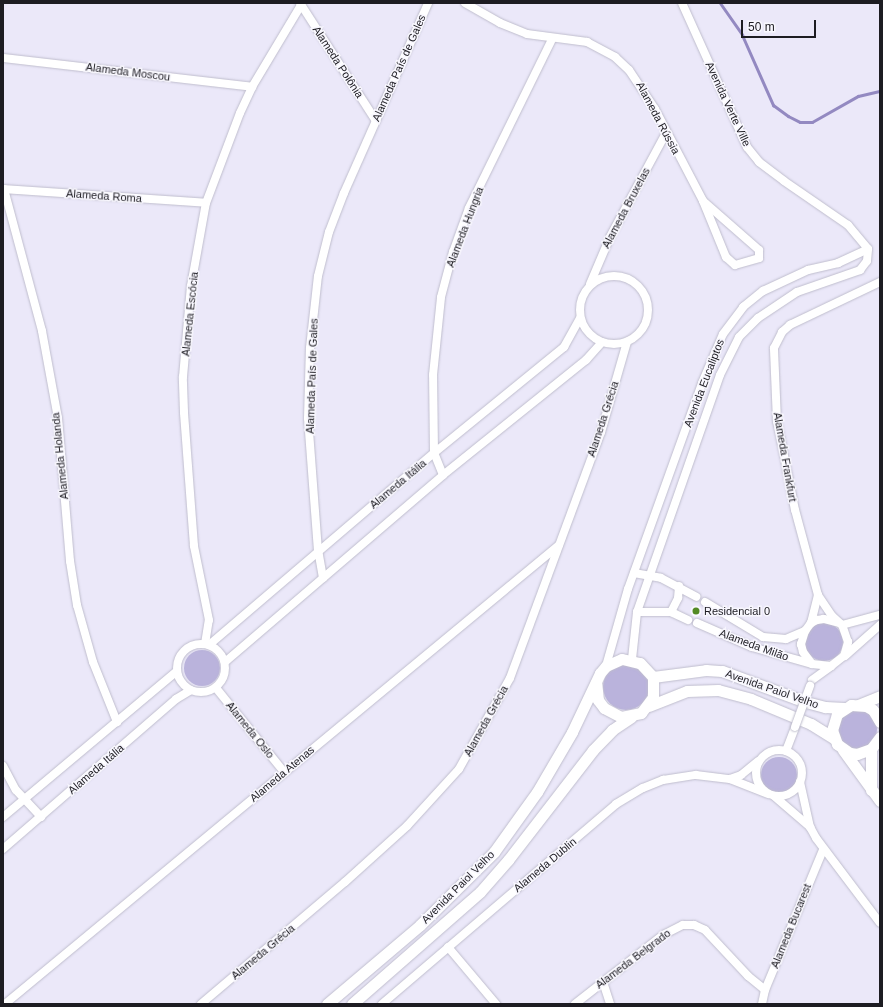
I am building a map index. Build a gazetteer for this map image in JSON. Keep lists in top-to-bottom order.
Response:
{
  "streets": {
    "main road": ["Avenida Paiol Velho"],
    "street": [
      "Alameda Polônia",
      "Alameda País de Gales",
      "Alameda Moscou",
      "Avenida Verte Ville",
      "Alameda Rússia",
      "Alameda Roma",
      "Alameda Bruxelas",
      "Alameda Hungria",
      "Alameda Escócia",
      "Avenida Eucaliptos",
      "Alameda Grécia",
      "Alameda Holanda",
      "Alameda Frankfurt",
      "Alameda Itália",
      "Alameda Milão",
      "Alameda Oslo",
      "Alameda Atenas",
      "Alameda Dublin",
      "Alameda Bucarest",
      "Alameda Belgrado"
    ]
  },
  "crossings": [
    ["Alameda Polônia", "Alameda País de Gales"],
    ["Alameda Polônia", "Alameda Escócia"],
    ["Alameda País de Gales", "Alameda Itália"],
    ["Alameda Moscou", "Alameda Escócia"],
    ["Avenida Verte Ville", "Avenida Eucaliptos"],
    ["Alameda Rússia", "Alameda Bruxelas"],
    ["Alameda Rússia", "Alameda Hungria"],
    ["Alameda Roma", "Alameda Escócia"],
    ["Alameda Roma", "Alameda Holanda"],
    ["Alameda Bruxelas", "Alameda Grécia"],
    ["Alameda Bruxelas", "Alameda Itália"],
    ["Alameda Hungria", "Alameda Itália"],
    ["Alameda Escócia", "Alameda Itália"],
    ["Alameda Escócia", "Alameda Oslo"],
    ["Avenida Eucaliptos", "Avenida Paiol Velho"],
    ["Alameda Grécia", "Alameda Itália"],
    ["Alameda Grécia", "Alameda Atenas"],
    ["Alameda Holanda", "Alameda Itália"],
    ["Alameda Frankfurt", "Alameda Milão"],
    ["Alameda Itália", "Alameda Oslo"],
    ["Alameda Oslo", "Alameda Atenas"],
    ["Alameda Bucarest", "Alameda Belgrado"]
  ],
  "places": ["Residencial 0"],
  "scale_bar": "50 m"
}
